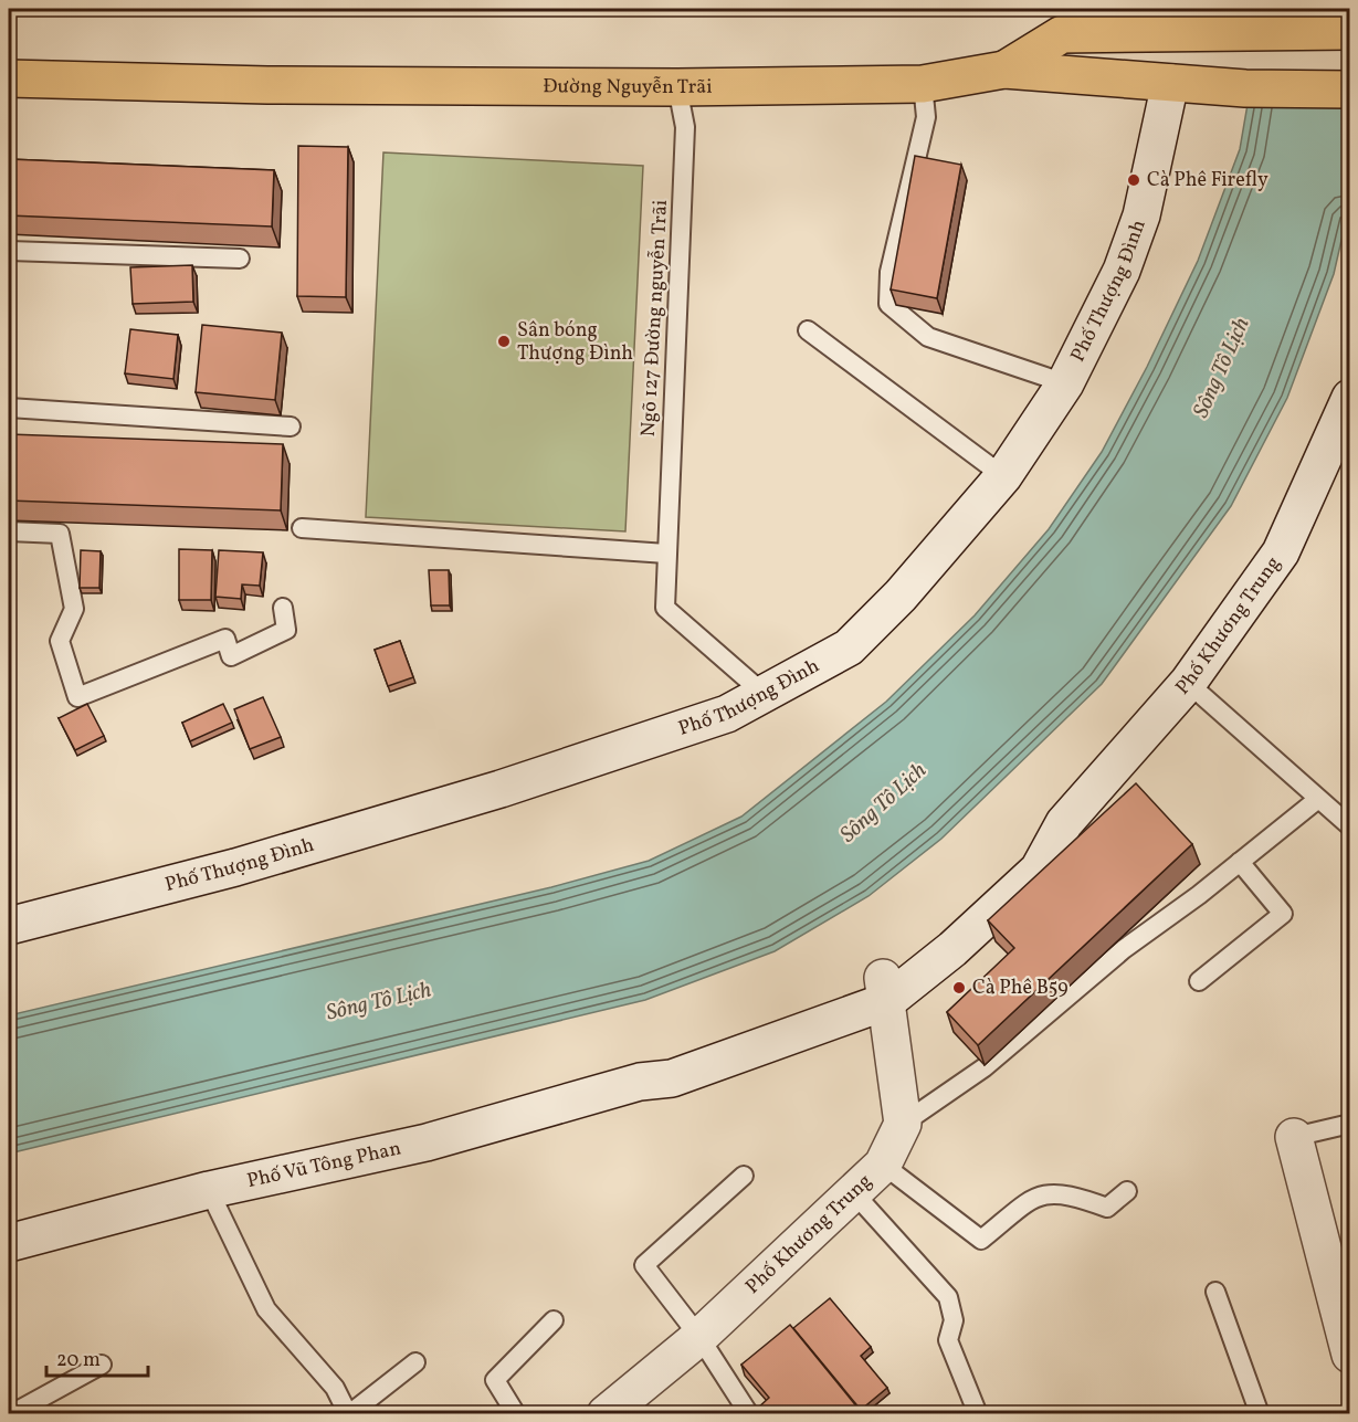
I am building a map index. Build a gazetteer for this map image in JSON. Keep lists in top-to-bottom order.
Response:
{
  "streets": {
    "main road": [
      "Đường Nguyễn Trãi",
      "Phố Thượng Đình",
      "Phố Khương Trung",
      "Phố Vũ Tông Phan"
    ],
    "lane": ["Ngõ 127 Đường nguyễn Trãi"]
  },
  "crossings": [
    ["Đường Nguyễn Trãi", "Phố Thượng Đình"],
    ["Đường Nguyễn Trãi", "Ngõ 127 Đường nguyễn Trãi"],
    ["Phố Thượng Đình", "Ngõ 127 Đường nguyễn Trãi"],
    ["Phố Khương Trung", "Phố Vũ Tông Phan"]
  ],
  "water": ["Sông Tô Lịch"],
  "places": ["Cà Phê Firefly", "Sân bóng Thượng Đình", "Cà Phê B59"],
  "scale_bar": "20 m"
}
